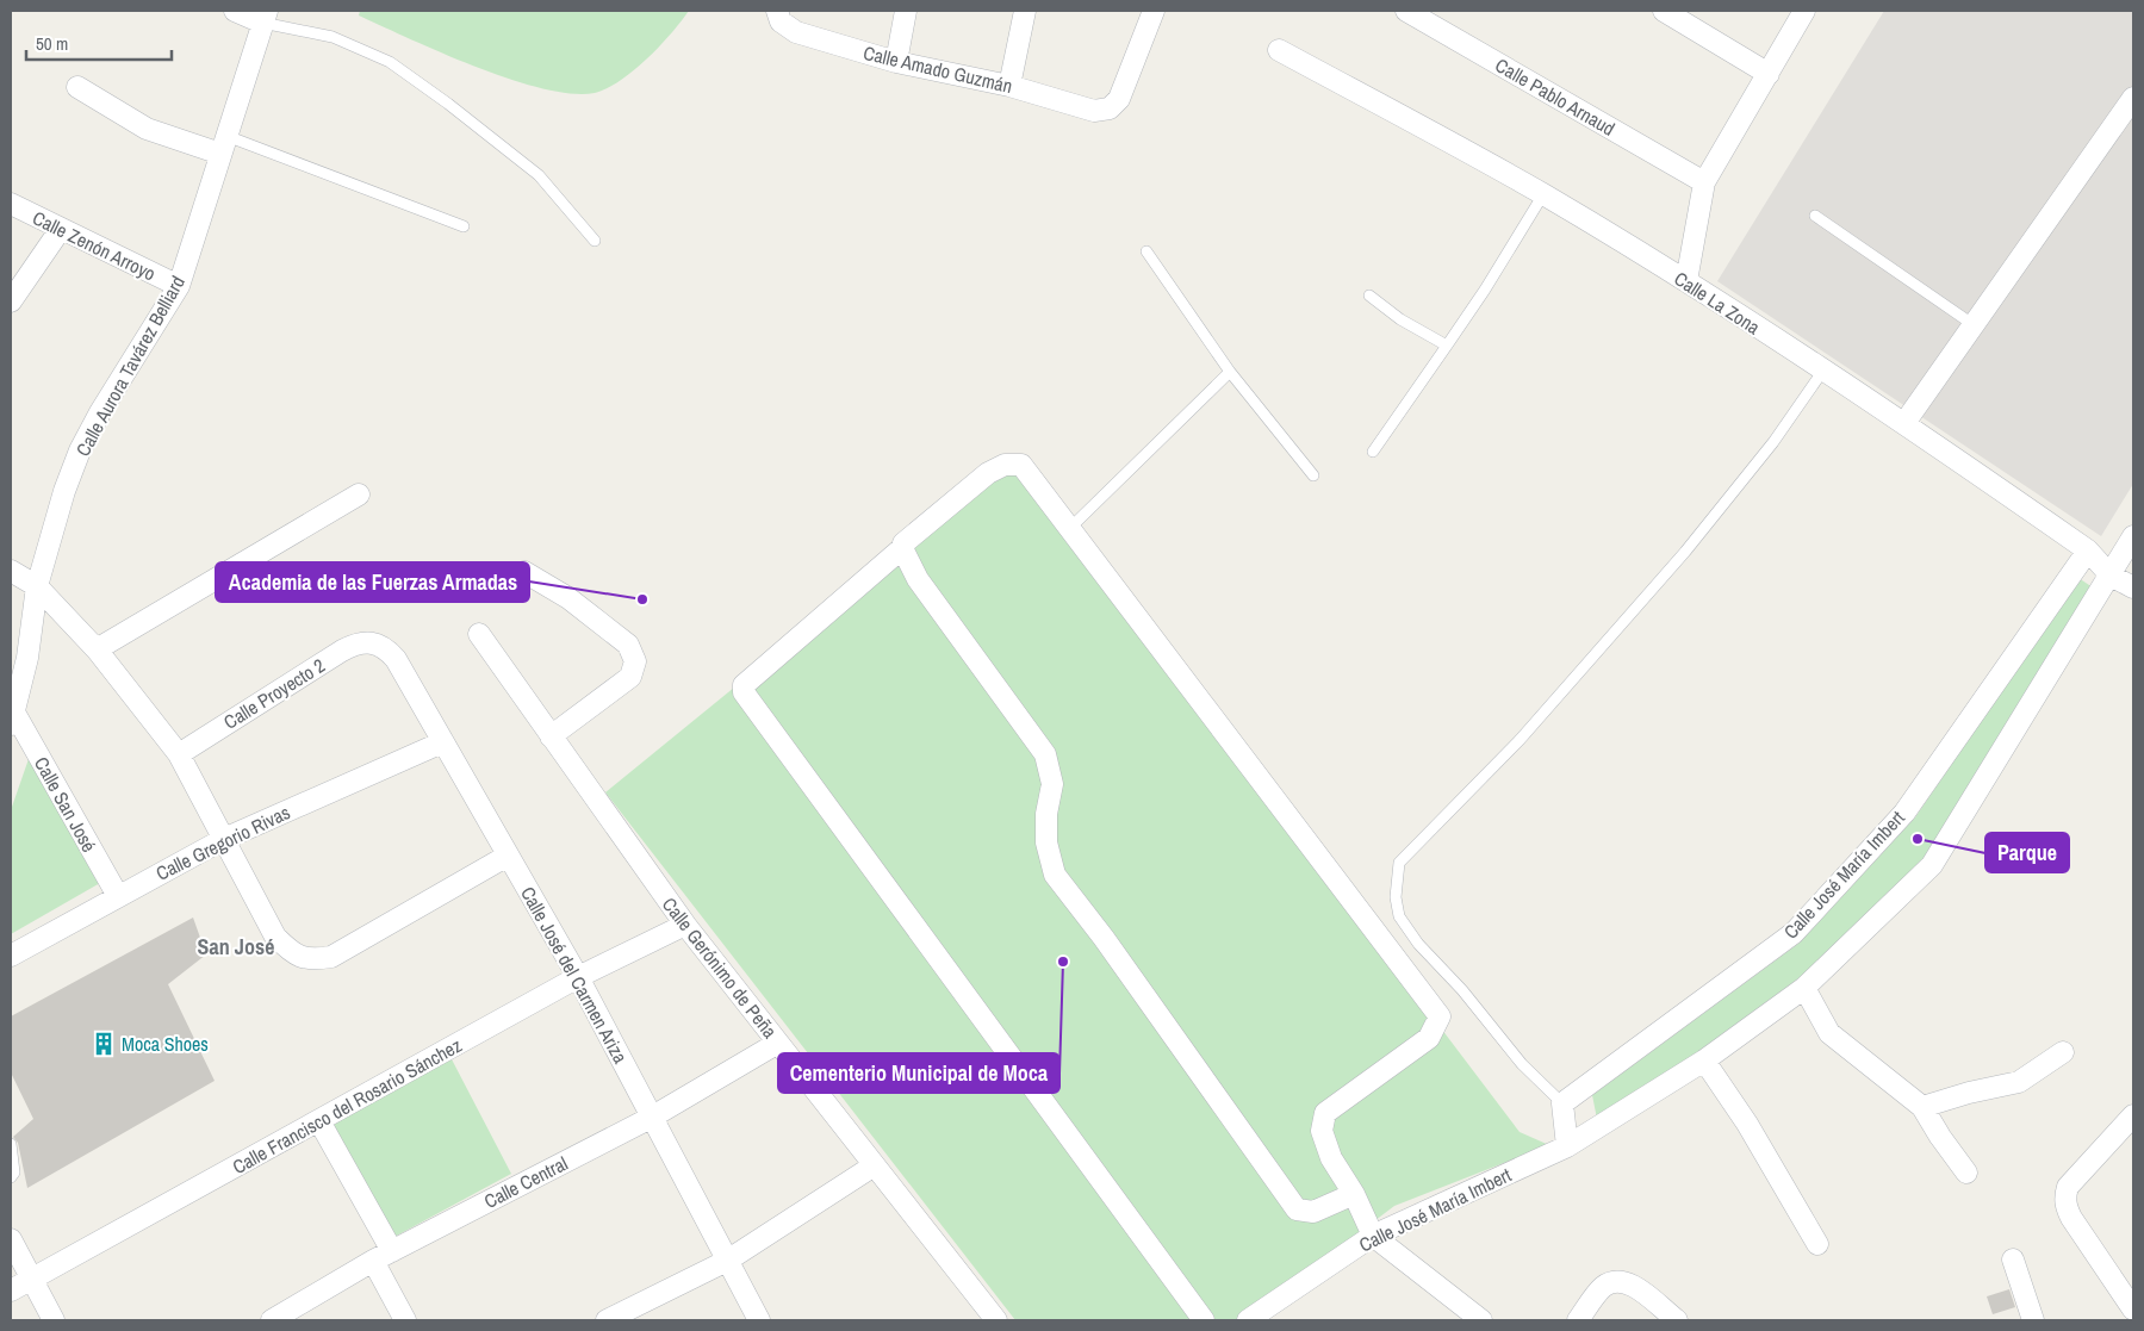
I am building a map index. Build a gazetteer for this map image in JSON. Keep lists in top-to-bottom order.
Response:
{
  "streets": {
    "street": [
      "Calle Amado Guzmán",
      "Calle Pablo Arnaud",
      "Calle Zenón Arroyo",
      "Calle La Zona",
      "Calle Aurora Tavárez Belliard",
      "Calle Proyecto 2",
      "Calle San José",
      "Calle Gregorio Rivas",
      "Calle José María Imbert",
      "Calle Gerónimo de Peña",
      "Calle José del Carmen Ariza",
      "Calle Francisco del Rosario Sánchez",
      "Calle Central"
    ]
  },
  "crossings": [
    ["Calle Zenón Arroyo", "Calle Aurora Tavárez Belliard"],
    ["Calle La Zona", "Calle José María Imbert"],
    ["Calle Aurora Tavárez Belliard", "Calle San José"],
    ["Calle Proyecto 2", "Calle José del Carmen Ariza"],
    ["Calle San José", "Calle Gregorio Rivas"],
    ["Calle Gregorio Rivas", "Calle José del Carmen Ariza"],
    ["Calle Gerónimo de Peña", "Calle Francisco del Rosario Sánchez"],
    ["Calle Gerónimo de Peña", "Calle Central"],
    ["Calle José del Carmen Ariza", "Calle Francisco del Rosario Sánchez"],
    ["Calle José del Carmen Ariza", "Calle Central"]
  ],
  "districts": ["San José"],
  "places": {
    "other": ["Academia de las Fuerzas Armadas", "Parque", "Cementerio Municipal de Moca"],
    "building": ["Moca Shoes"]
  },
  "scale_bar": "50 m"
}
